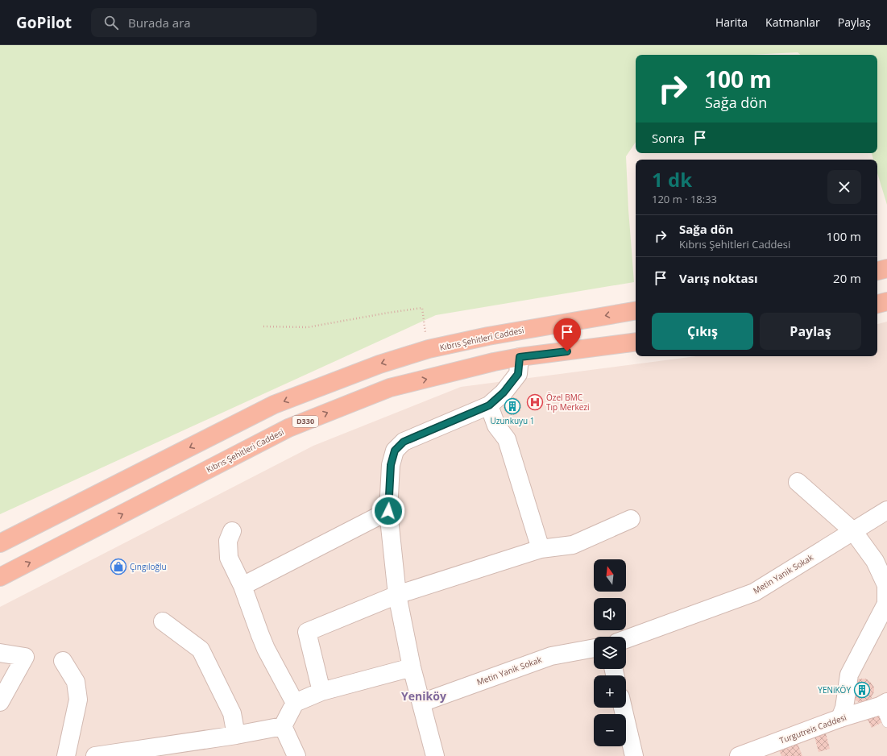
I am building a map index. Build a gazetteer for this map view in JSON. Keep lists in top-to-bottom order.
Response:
{
  "streets": {
    "highway": ["Kıbrıs Şehitleri Caddesi", "D330"],
    "street": ["Metin Yanik Sokak", "Turgutreis Caddesi"]
  },
  "districts": ["Yeniköy"],
  "places": {
    "hospital": ["Özel BMC Tıp Merkezi"],
    "building": ["Uzunkuyu 1", "YENiKÖY"],
    "shop": ["Çıngıloğlu"]
  },
  "north": "top",
  "page": {
    "header": "GoPilot",
    "search": "Burada ara",
    "nav": ["Harita", "Katmanlar", "Paylaş"],
    "turn": ["100 m", "Sağa dön"],
    "then": "Sonra",
    "heading": ["1 dk", "120 m · 18:33"],
    "list": [
      {
        "name": "Sağa dön",
        "note": "Kıbrıs Şehitleri Caddesi",
        "value": "100 m"
      },
      {
        "name": "Varış noktası",
        "value": "20 m"
      }
    ],
    "buttons": ["Çıkış", "Paylaş"],
    "map_buttons": ["+", "−"]
  }
}
